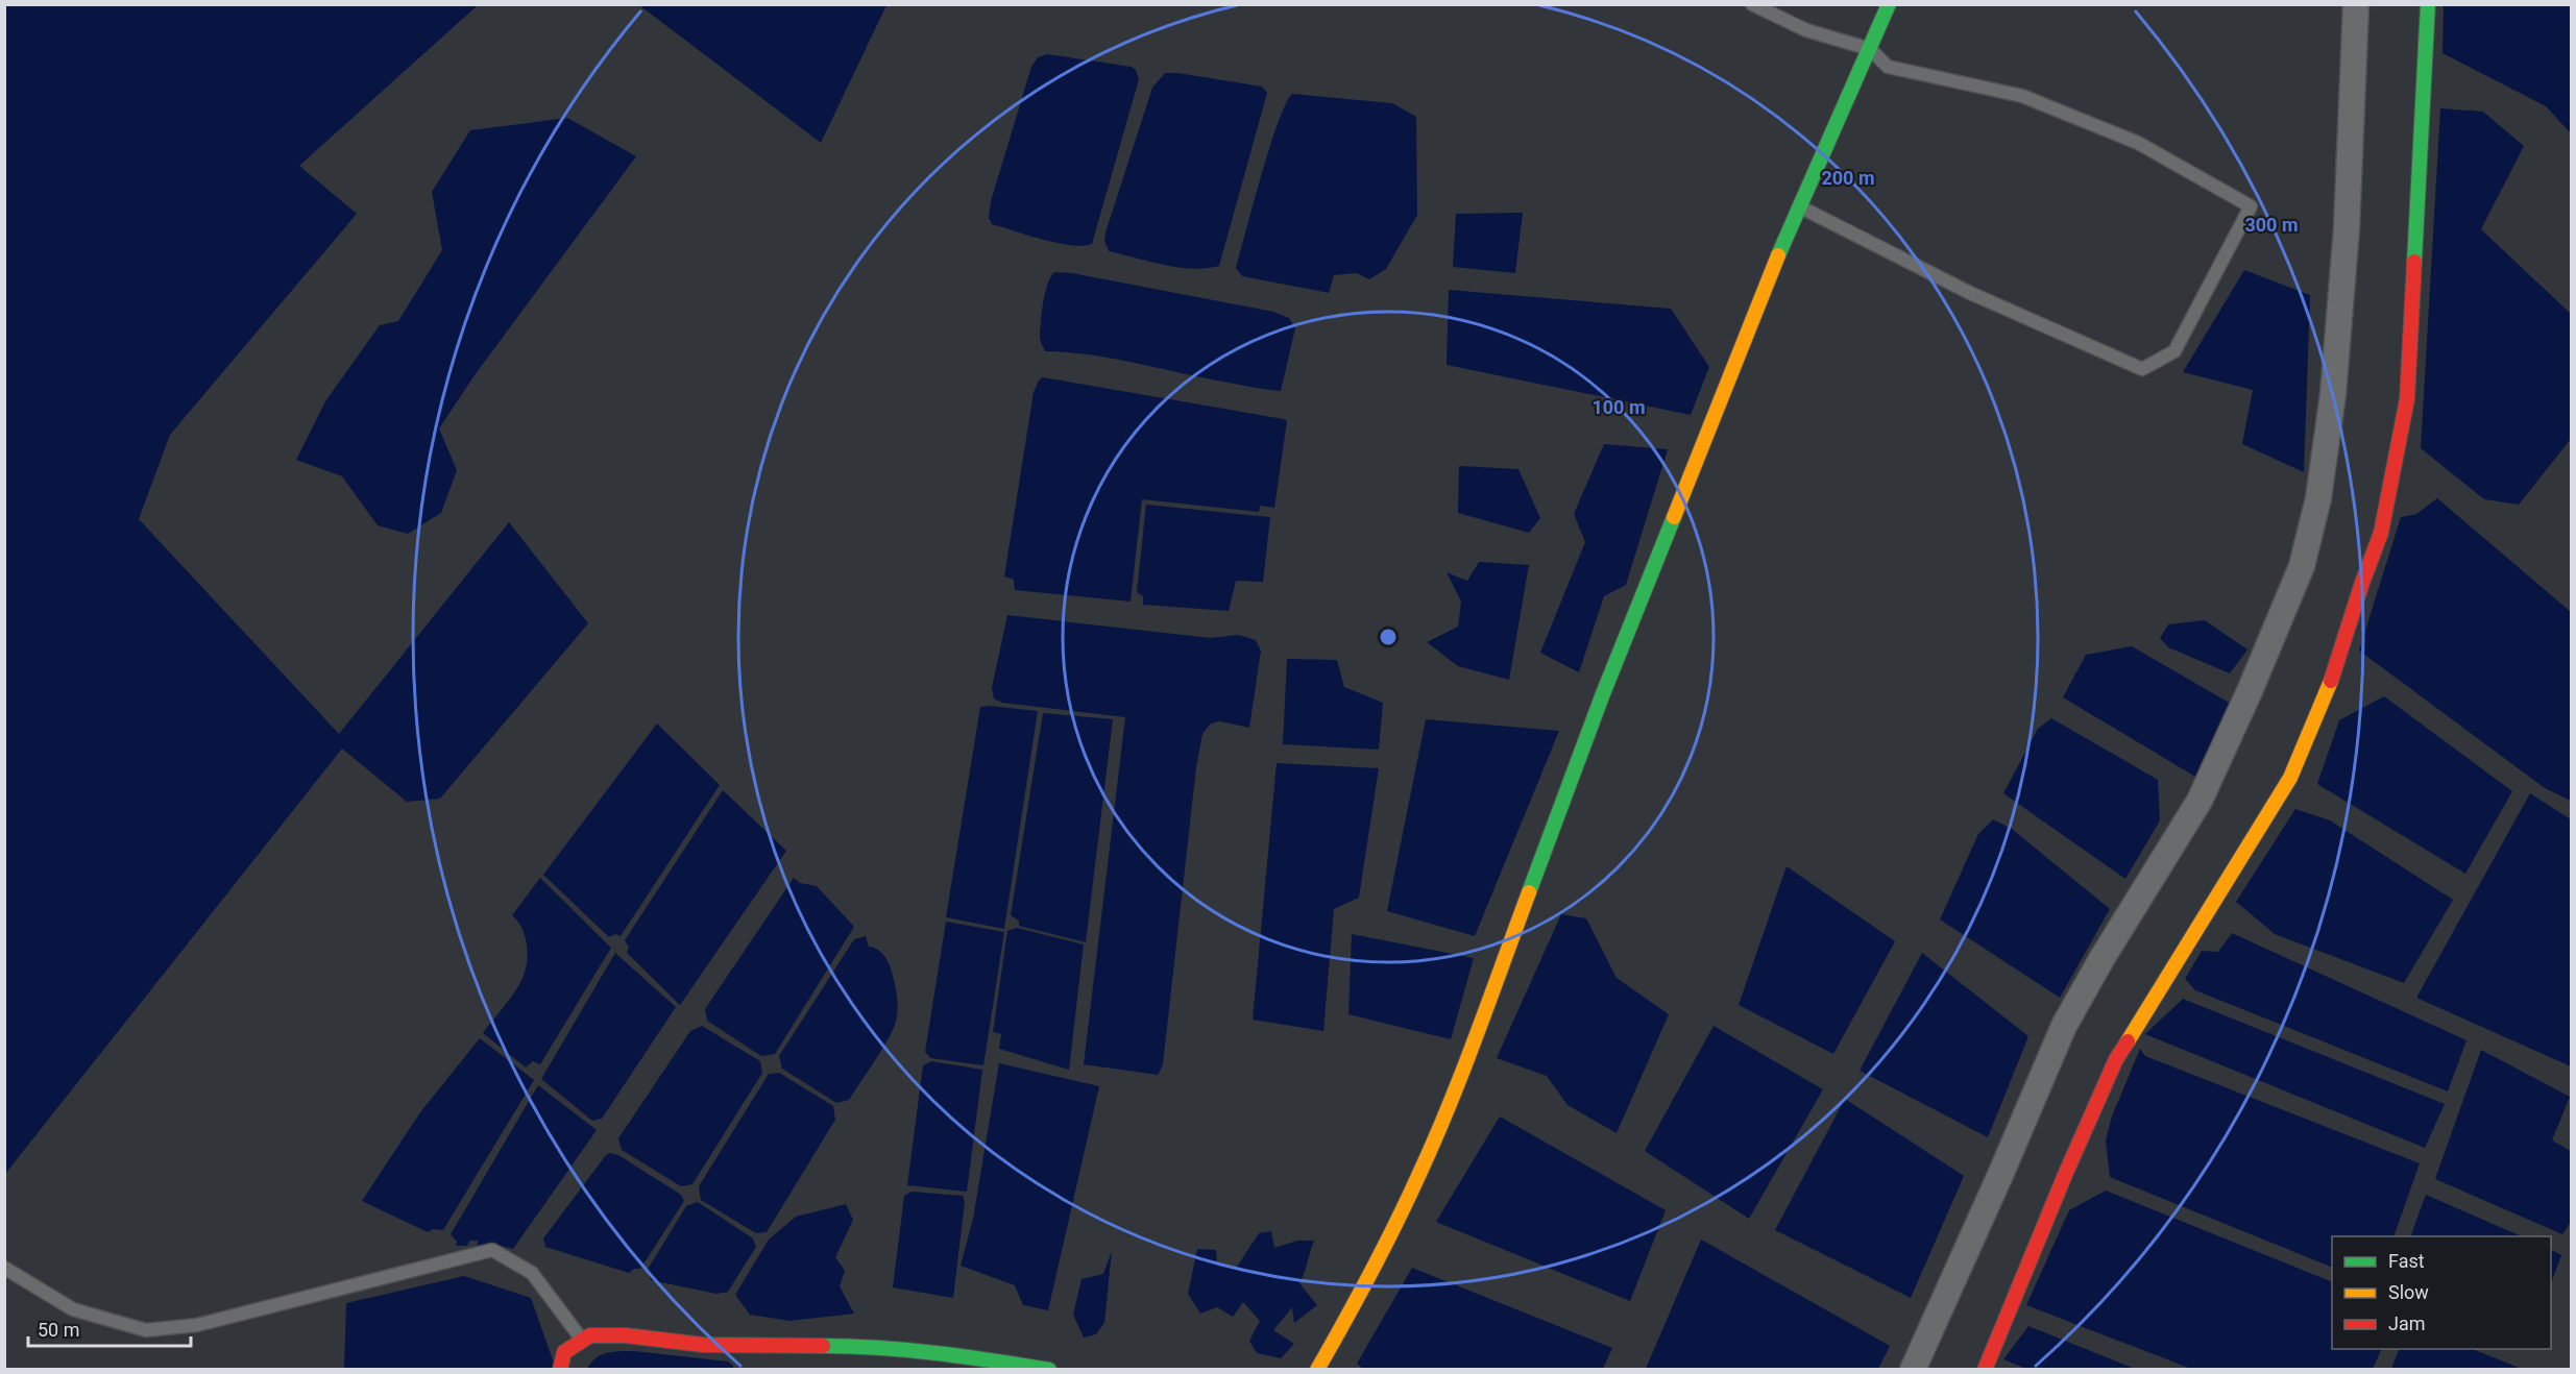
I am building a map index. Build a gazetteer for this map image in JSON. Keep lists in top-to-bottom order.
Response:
{
  "legend": ["Fast", "Slow", "Jam"],
  "scale_bar": "50 m",
  "rings": ["200 m", "300 m", "100 m"]
}
